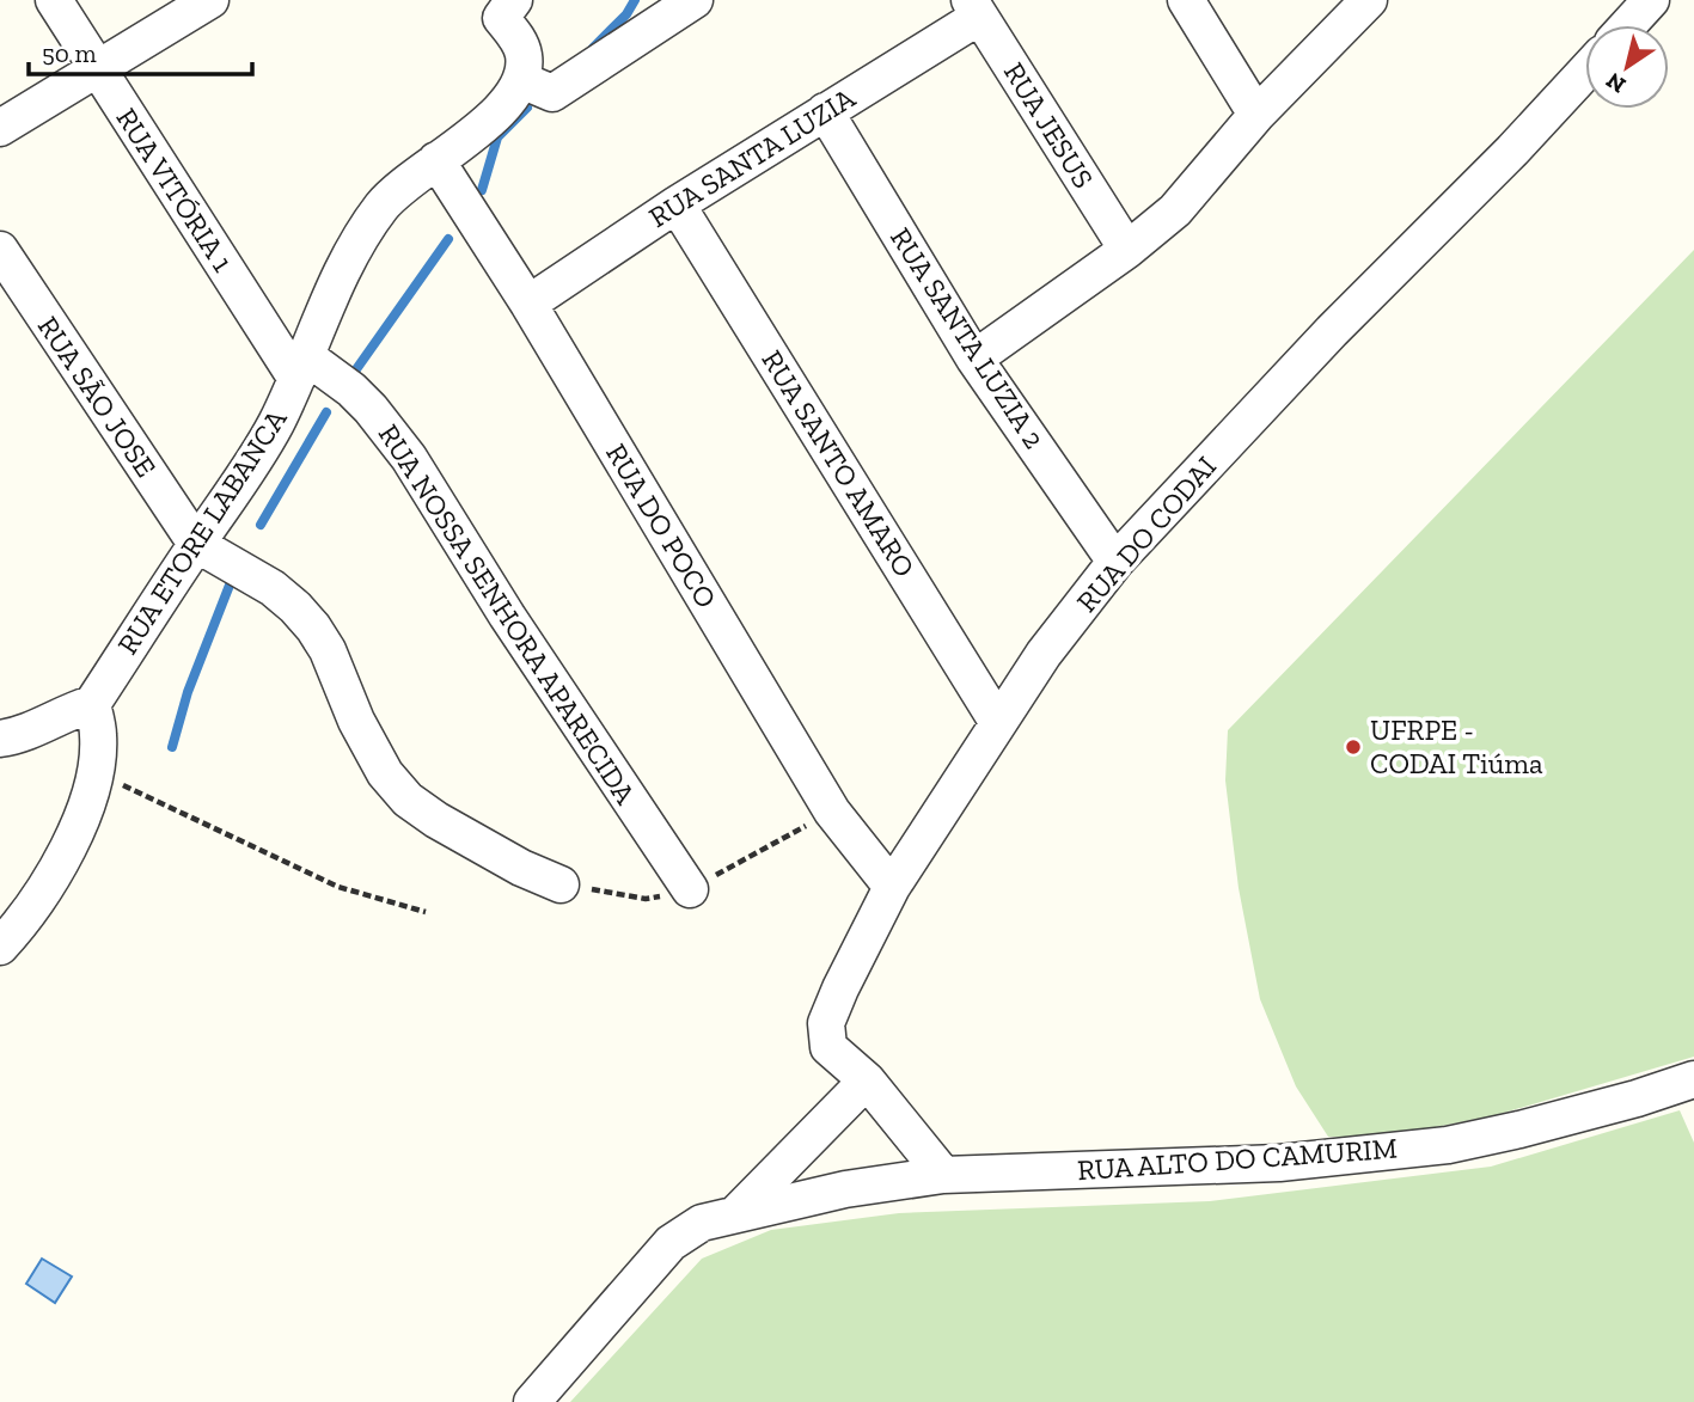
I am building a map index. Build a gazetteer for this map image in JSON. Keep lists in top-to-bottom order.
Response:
{
  "streets": {
    "street": [
      "RUA JESUS",
      "RUA SANTA LUZIA",
      "RUA VITÓRIA 1",
      "RUA SANTA LUZIA 2",
      "RUA SÃO JOSE",
      "RUA SANTO AMARO",
      "RUA DO POCO",
      "RUA ETORE LABANCA",
      "RUA DO CODAI",
      "RUA NOSSA SENHORA APARECIDA",
      "RUA ALTO DO CAMURIM"
    ]
  },
  "crossings": [
    ["RUA JESUS", "RUA SANTA LUZIA"],
    ["RUA SANTA LUZIA", "RUA SANTA LUZIA 2"],
    ["RUA SANTA LUZIA", "RUA SANTO AMARO"],
    ["RUA SANTA LUZIA", "RUA DO POCO"],
    ["RUA VITÓRIA 1", "RUA ETORE LABANCA"],
    ["RUA VITÓRIA 1", "RUA NOSSA SENHORA APARECIDA"],
    ["RUA SANTA LUZIA 2", "RUA DO CODAI"],
    ["RUA SÃO JOSE", "RUA ETORE LABANCA"],
    ["RUA SANTO AMARO", "RUA DO CODAI"],
    ["RUA DO POCO", "RUA ETORE LABANCA"],
    ["RUA DO POCO", "RUA DO CODAI"],
    ["RUA ETORE LABANCA", "RUA NOSSA SENHORA APARECIDA"]
  ],
  "places": ["UFRPE - CODAI Tiúma"],
  "scale_bar": "50 m",
  "north": "bottom left"
}
